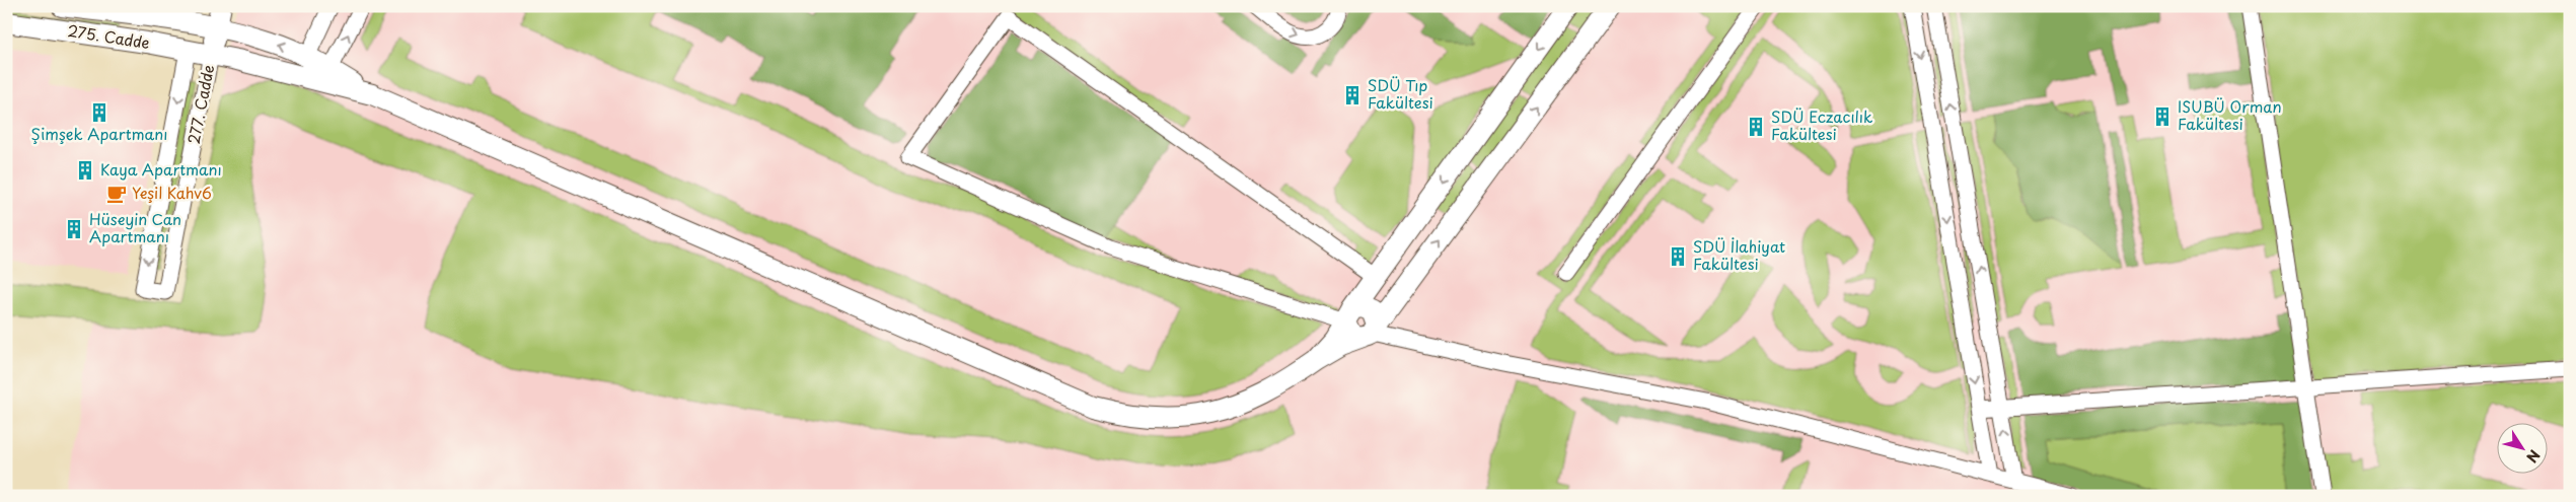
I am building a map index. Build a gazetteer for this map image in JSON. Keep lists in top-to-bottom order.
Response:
{
  "streets": {
    "street": ["275. Cadde", "277. Cadde"]
  },
  "crossings": [
    ["275. Cadde", "277. Cadde"]
  ],
  "places": {
    "building": [
      "SDÜ Tıp Fakültesi",
      "Şimşek Apartmanı",
      "ISUBÜ Orman Fakültesi",
      "SDÜ Eczacılık Fakültesi",
      "Kaya Apartmanı",
      "Hüseyin Can Apartmanı",
      "SDÜ İlahiyat Fakültesi"
    ],
    "cafe": ["Yeşil Kahv6"]
  },
  "north": "bottom right"
}
